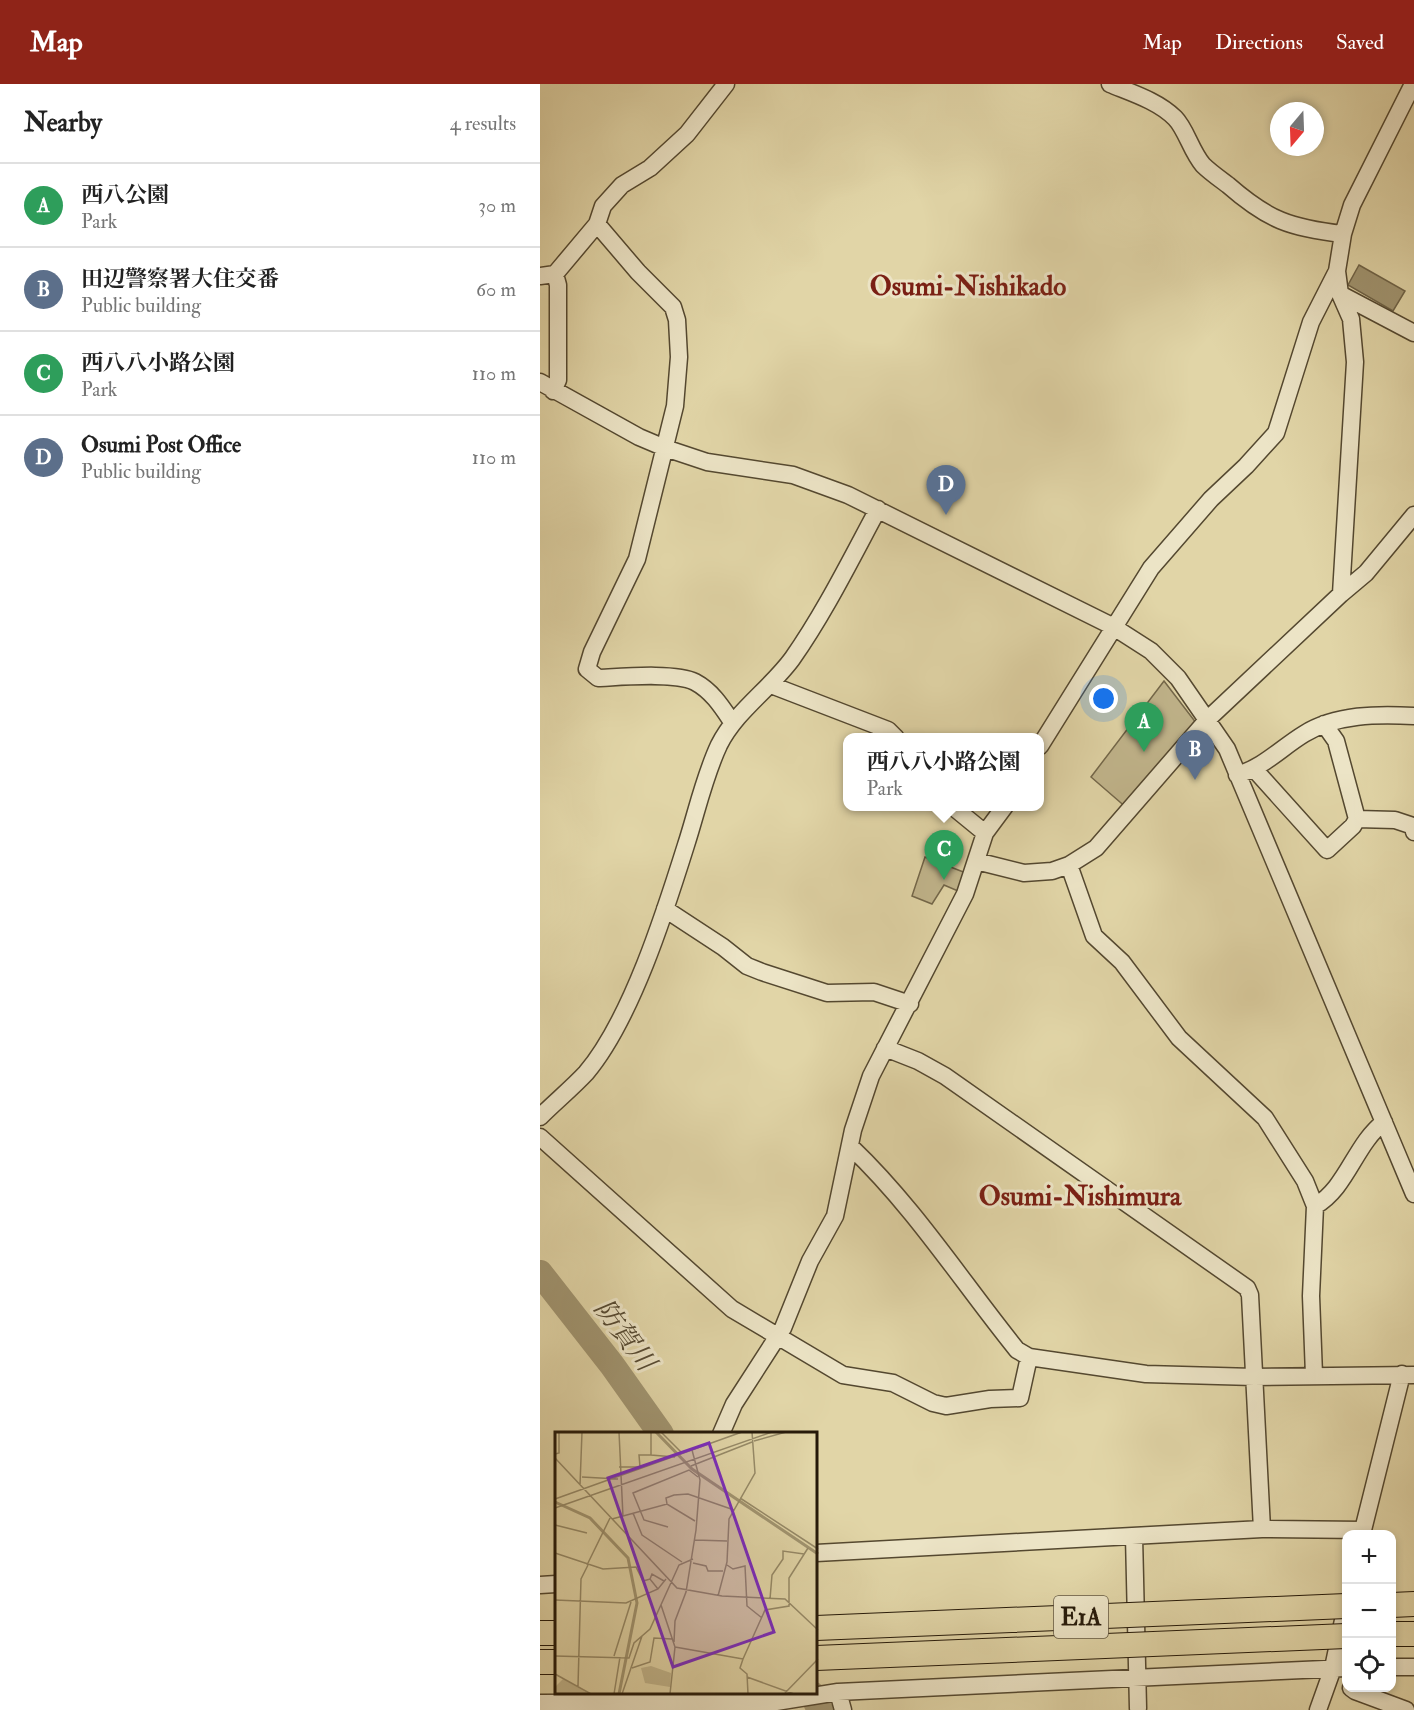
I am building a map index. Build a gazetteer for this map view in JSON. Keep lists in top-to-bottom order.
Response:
{
  "streets": {
    "highway": ["E1A"]
  },
  "districts": ["Osumi-Nishikado", "Osumi-Nishimura"],
  "water": ["防賀川"],
  "north": "bottom",
  "page": {
    "header": "Map",
    "nav": ["Map", "Directions", "Saved"],
    "heading": ["Nearby", "4 results"],
    "list": [
      {
        "mark": "A",
        "name": "西八公園",
        "note": "Park",
        "value": "30 m"
      },
      {
        "mark": "B",
        "name": "田辺警察署大住交番",
        "note": "Public building",
        "value": "60 m"
      },
      {
        "mark": "C",
        "name": "西八八小路公園",
        "note": "Park",
        "value": "110 m"
      },
      {
        "mark": "D",
        "name": "Osumi Post Office",
        "note": "Public building",
        "value": "110 m"
      }
    ],
    "pins": [
      "D",
      "A",
      "B",
      "C"
    ],
    "popup": ["西八八小路公園", "Park"],
    "map_buttons": ["+", "−"]
  }
}
